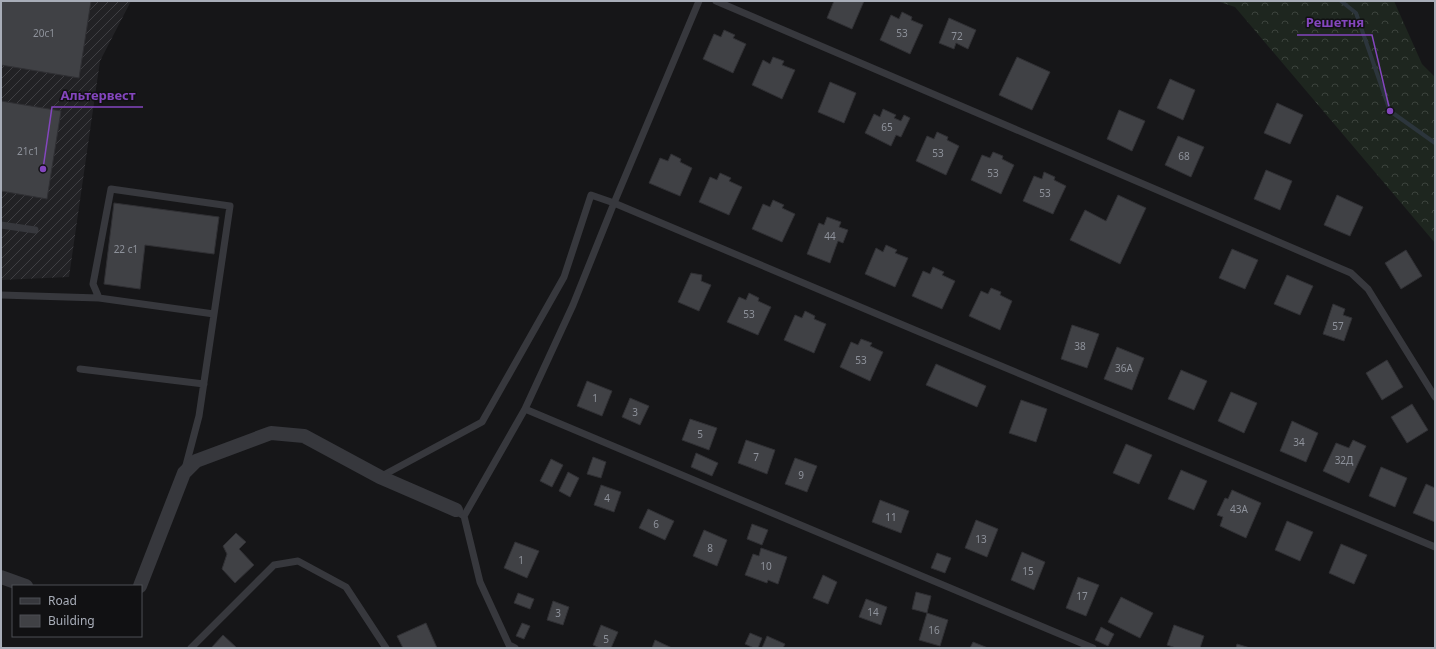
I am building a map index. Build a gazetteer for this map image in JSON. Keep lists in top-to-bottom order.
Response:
{
  "places": ["Решетня", "Альтервест"],
  "house_numbers": [
    "20с1",
    "53",
    "72",
    "65",
    "21с1",
    "53",
    "68",
    "53",
    "53",
    "44",
    "22 с1",
    "53",
    "57",
    "38",
    "53",
    "36А",
    "1",
    "3",
    "5",
    "34",
    "7",
    "32Д",
    "9",
    "4",
    "43А",
    "11",
    "6",
    "13",
    "8",
    "1",
    "10",
    "15",
    "17",
    "14",
    "3",
    "16",
    "5"
  ],
  "legend": ["Road", "Building"]
}
